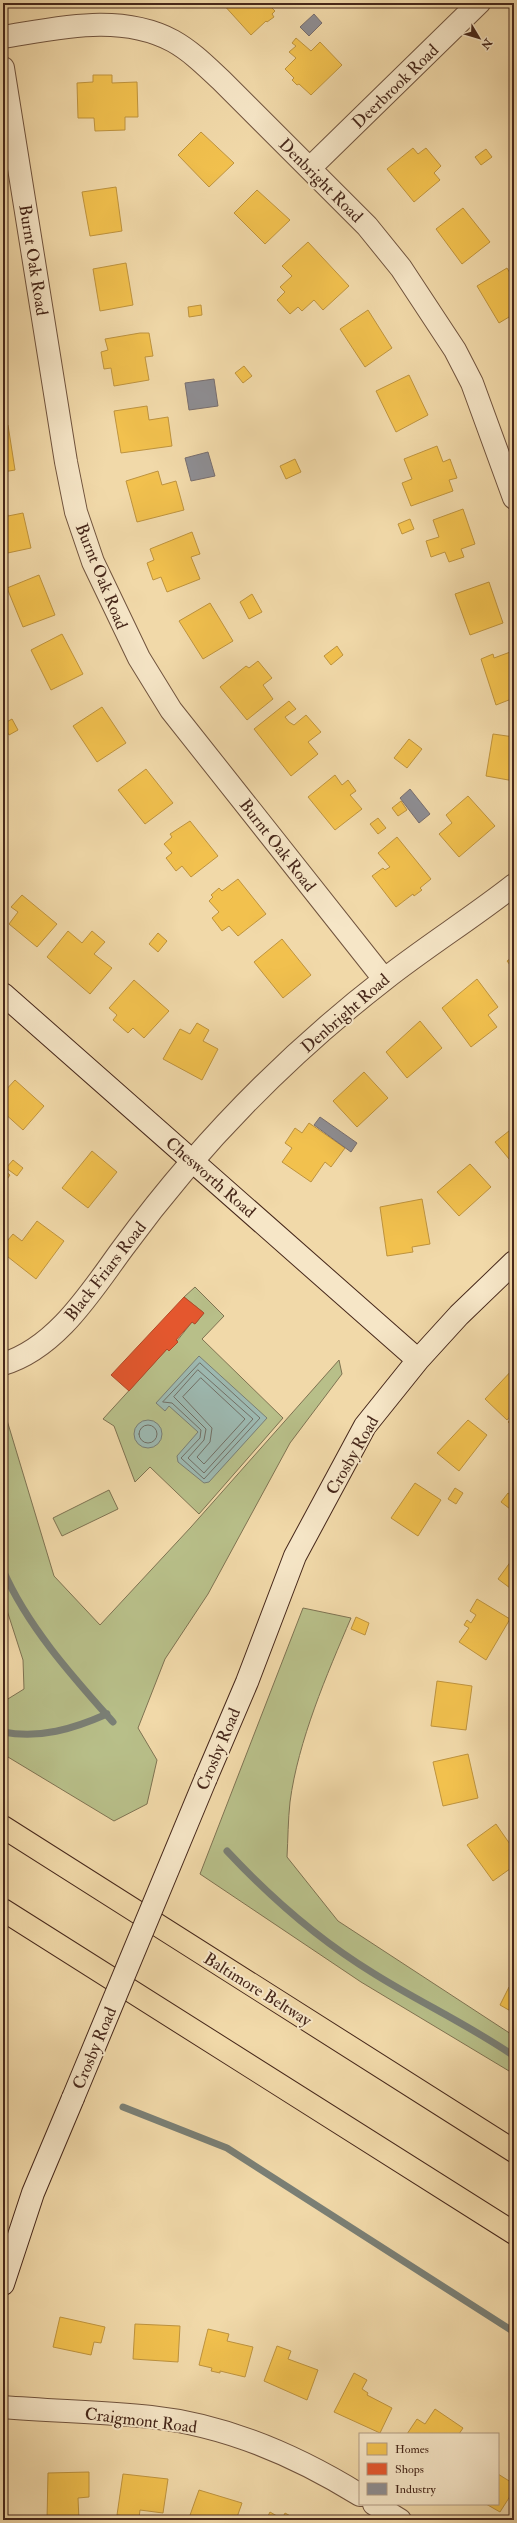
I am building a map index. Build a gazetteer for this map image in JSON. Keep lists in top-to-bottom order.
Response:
{
  "streets": {
    "highway": ["Baltimore Beltway"],
    "street": [
      "Deerbrook Road",
      "Denbright Road",
      "Burnt Oak Road",
      "Chesworth Road",
      "Black Friars Road",
      "Crosby Road",
      "Craigmont Road"
    ]
  },
  "crossings": [
    ["Deerbrook Road", "Denbright Road"],
    ["Denbright Road", "Burnt Oak Road"],
    ["Denbright Road", "Chesworth Road"],
    ["Denbright Road", "Black Friars Road"],
    ["Chesworth Road", "Black Friars Road"],
    ["Chesworth Road", "Crosby Road"]
  ],
  "legend": ["Homes", "Shops", "Industry"],
  "north": "bottom right"
}
